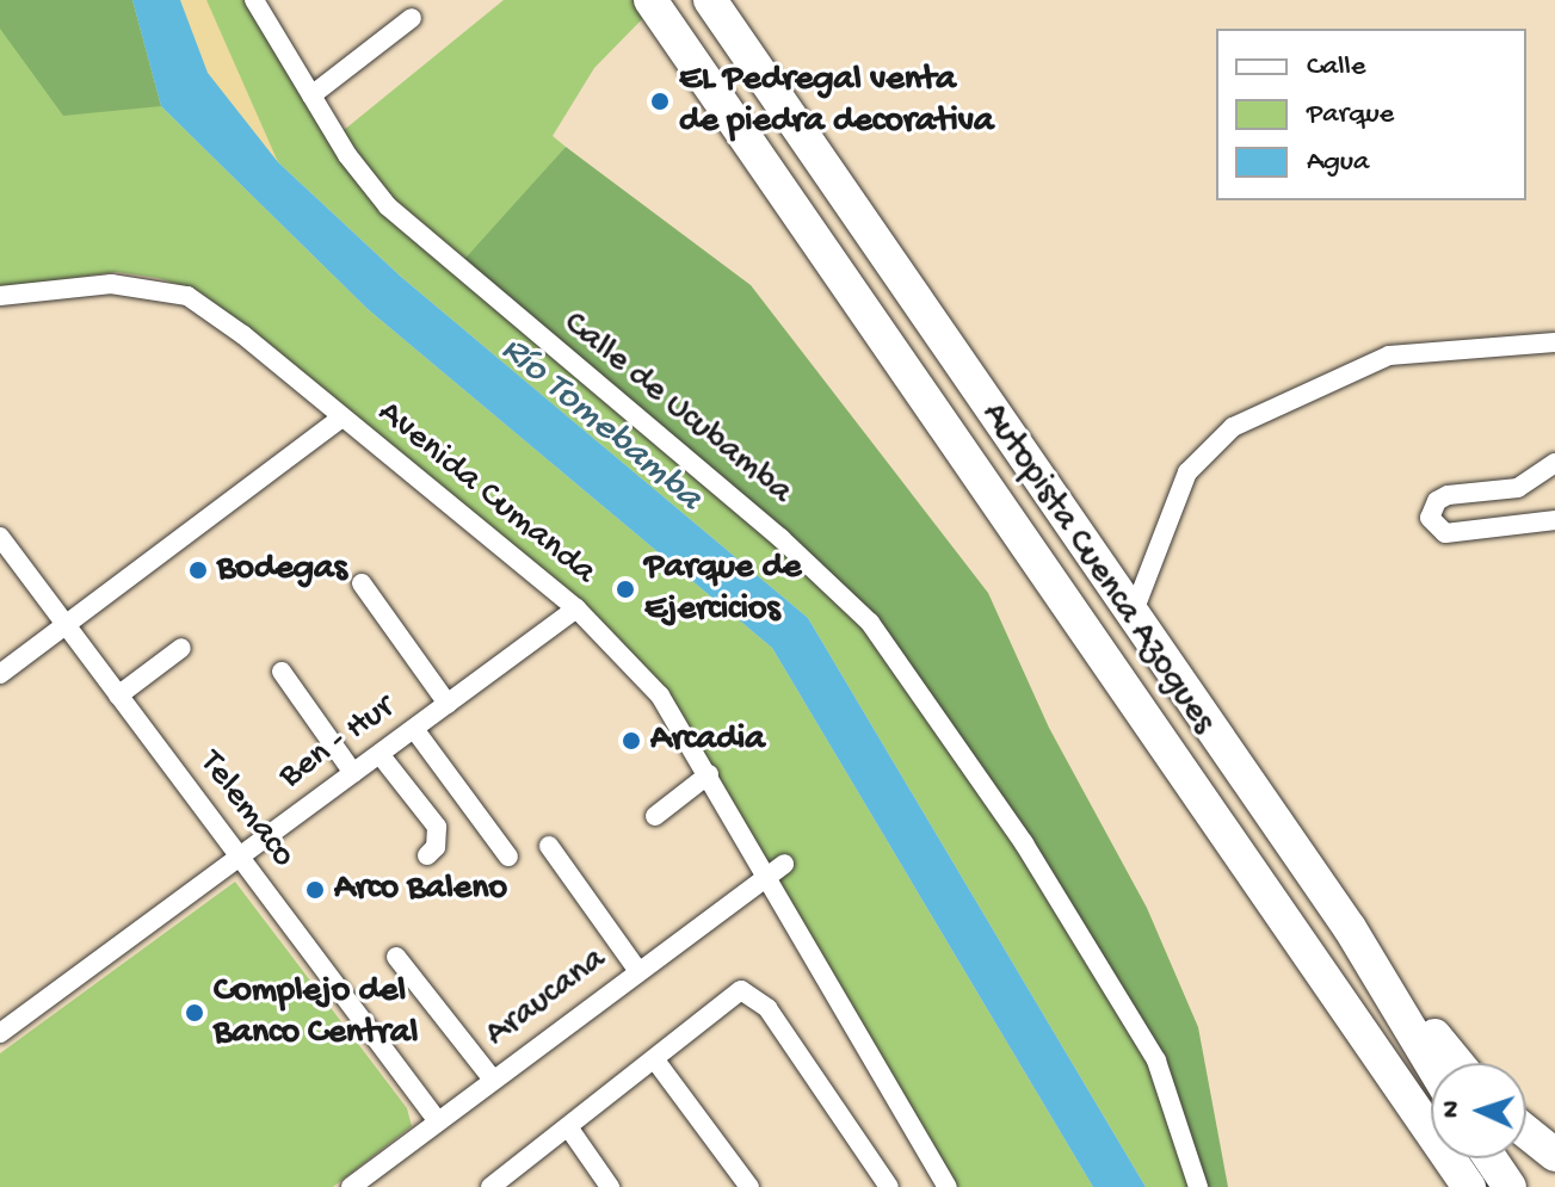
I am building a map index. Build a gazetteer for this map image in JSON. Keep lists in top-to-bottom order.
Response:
{
  "streets": {
    "highway": ["Autopista Cuenca Azogues"],
    "street": [
      "Calle de Ucubamba",
      "Avenida Cumanda",
      "Ben - Hur",
      "Telemaco",
      "Araucana"
    ]
  },
  "crossings": [
    ["Avenida Cumanda", "Ben - Hur"],
    ["Avenida Cumanda", "Araucana"],
    ["Ben - Hur", "Telemaco"],
    ["Telemaco", "Araucana"]
  ],
  "water": ["Río Tomebamba"],
  "places": [
    "EL Pedregal venta de piedra decorativa",
    "Bodegas",
    "Parque de Ejercicios",
    "Arcadia",
    "Arco Baleno",
    "Complejo del Banco Central"
  ],
  "legend": ["Calle", "Parque", "Agua"],
  "north": "left"
}
